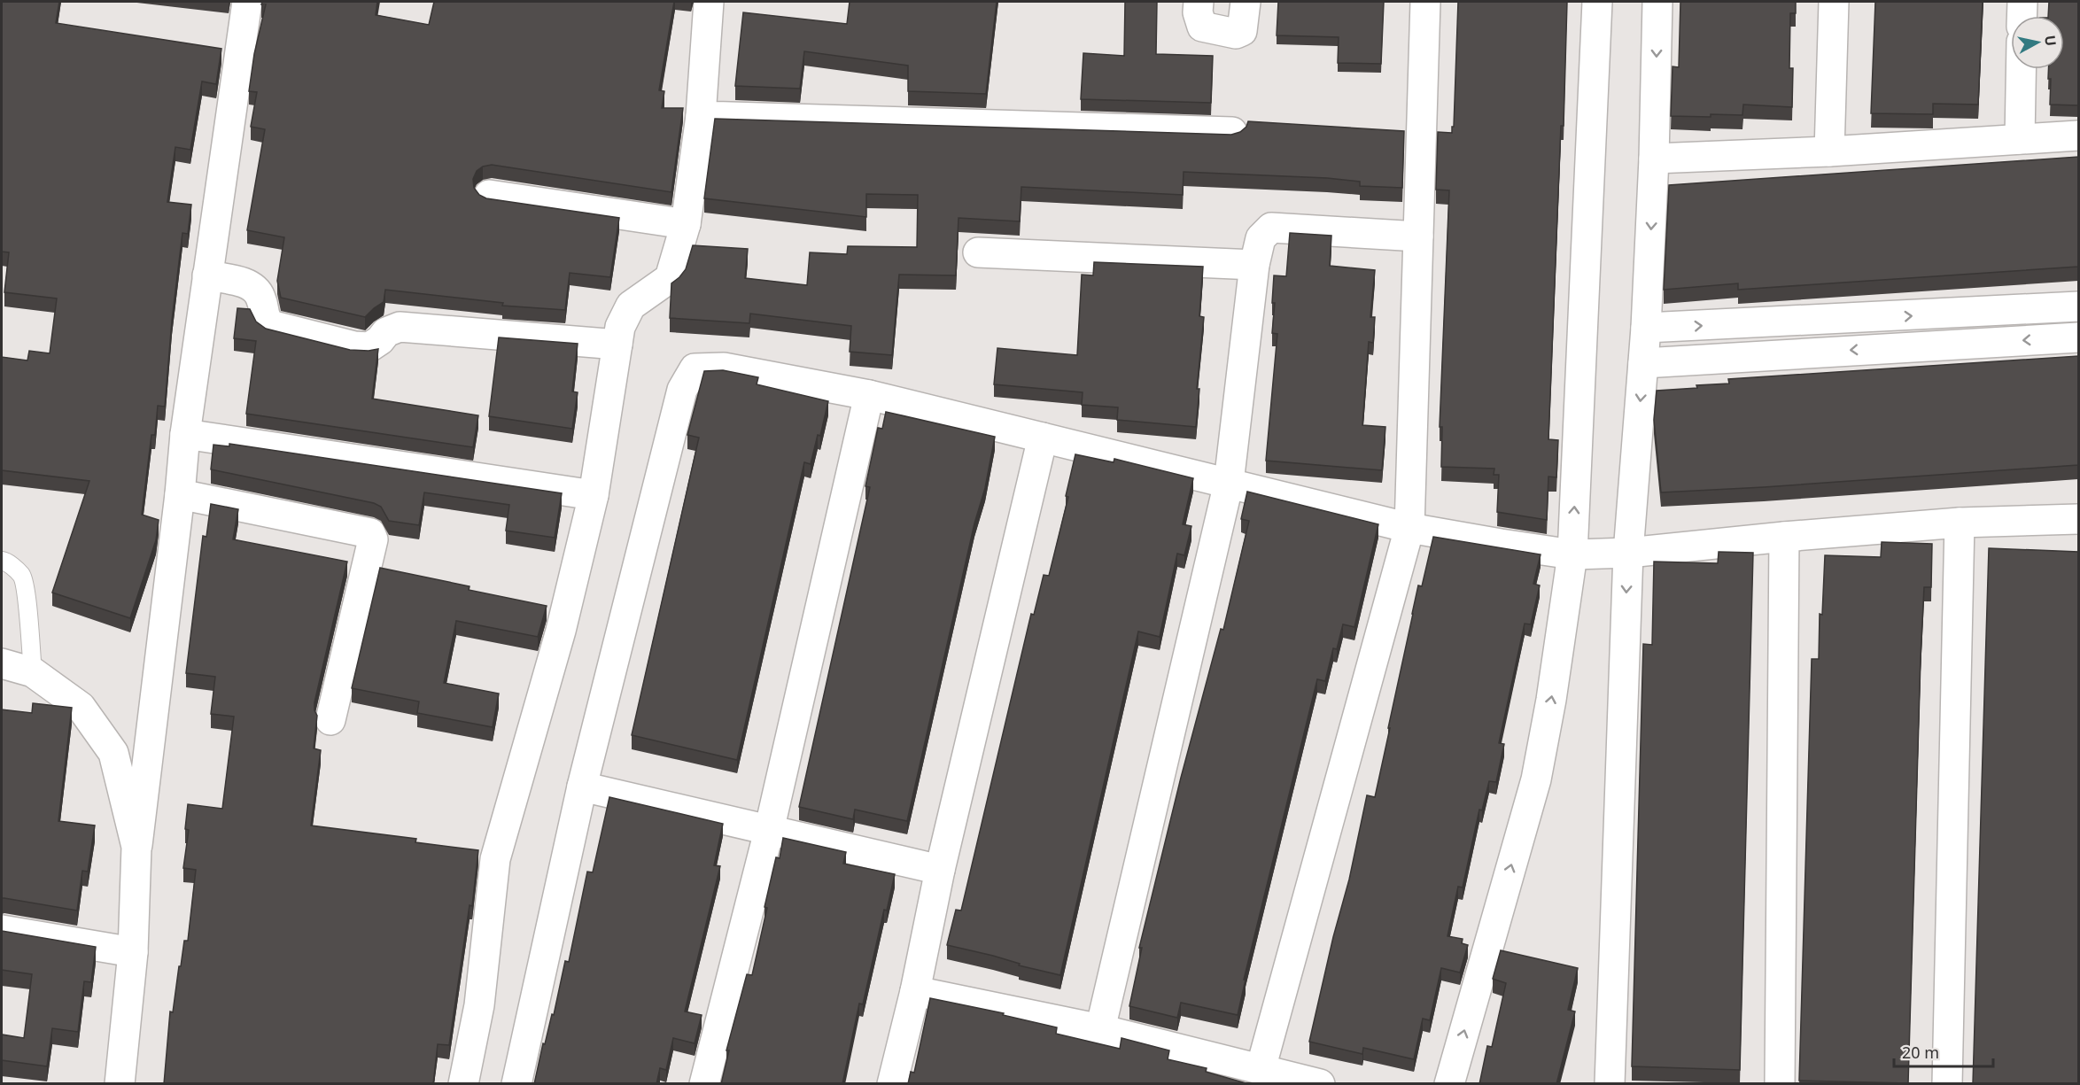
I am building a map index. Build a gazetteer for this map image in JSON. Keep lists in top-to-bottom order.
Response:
{
  "scale_bar": "20 m",
  "north": "right"
}
